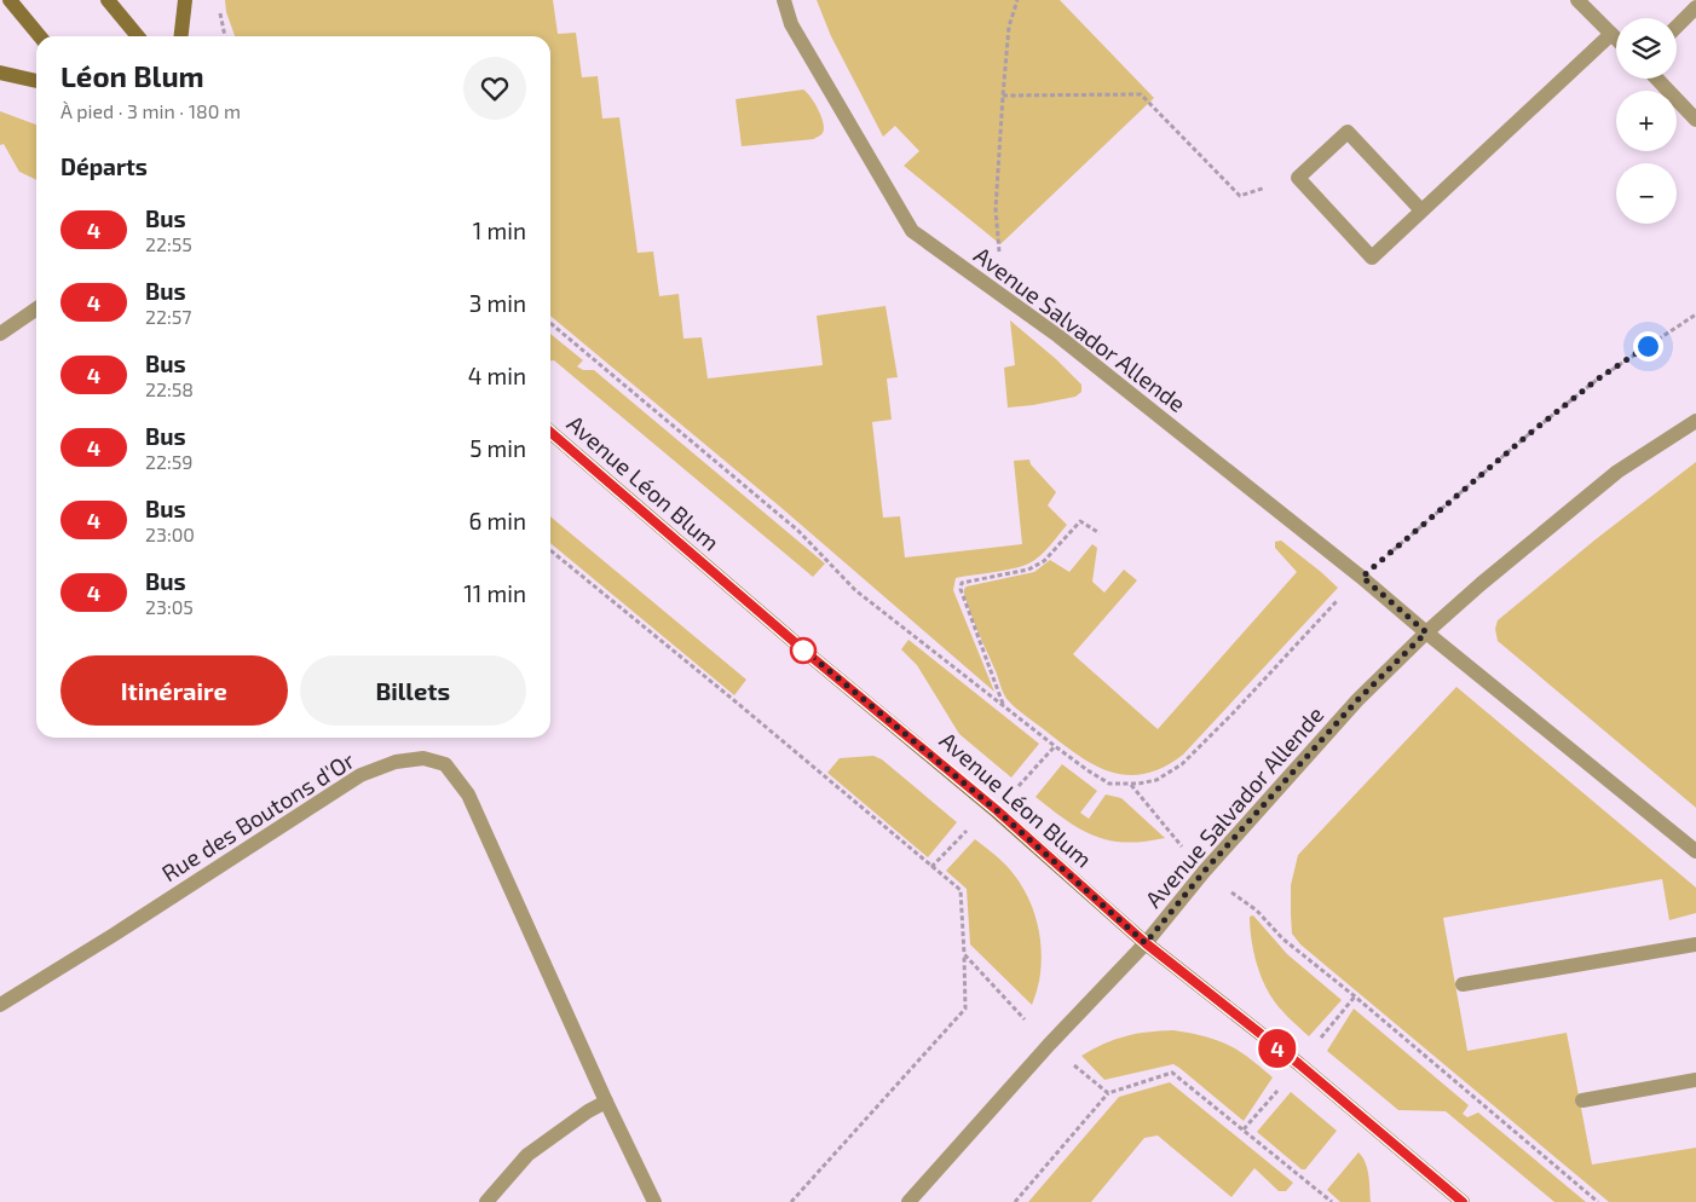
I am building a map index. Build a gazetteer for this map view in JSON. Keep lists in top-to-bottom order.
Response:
{
  "streets": {
    "street": ["Avenue Salvador Allende", "Avenue Léon Blum", "Rue des Boutons d'Or"]
  },
  "crossings": [
    ["Avenue Salvador Allende", "Avenue Léon Blum"]
  ],
  "lines": ["bus line 4"],
  "page": {
    "on_map": "4",
    "map_buttons": ["+", "−"],
    "heading": [
      ["Léon Blum", "À pied · 3 min · 180 m"],
      "Départs"
    ],
    "list": [
      {
        "mark": "4",
        "name": "Bus",
        "note": "22:55",
        "value": "1 min"
      },
      {
        "mark": "4",
        "name": "Bus",
        "note": "22:57",
        "value": "3 min"
      },
      {
        "mark": "4",
        "name": "Bus",
        "note": "22:58",
        "value": "4 min"
      },
      {
        "mark": "4",
        "name": "Bus",
        "note": "22:59",
        "value": "5 min"
      },
      {
        "mark": "4",
        "name": "Bus",
        "note": "23:00",
        "value": "6 min"
      },
      {
        "mark": "4",
        "name": "Bus",
        "note": "23:05",
        "value": "11 min"
      }
    ],
    "buttons": ["Itinéraire", "Billets"]
  }
}
